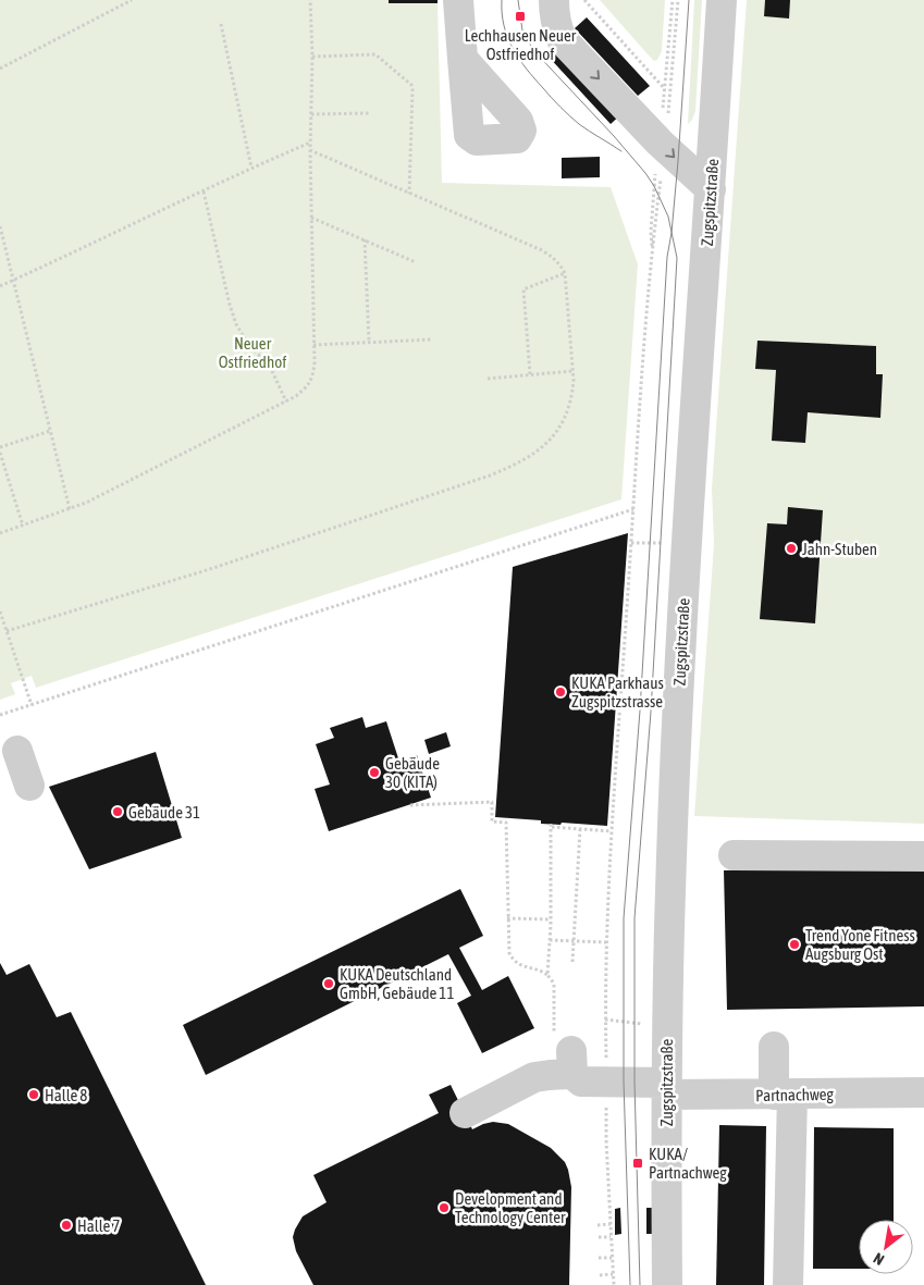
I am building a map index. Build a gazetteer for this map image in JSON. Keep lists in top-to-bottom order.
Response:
{
  "streets": {
    "street": ["Zugspitzstraße", "Partnachweg"]
  },
  "crossings": [
    ["Zugspitzstraße", "Partnachweg"]
  ],
  "parks": ["Neuer Ostfriedhof"],
  "places": {
    "transit": ["Lechhausen Neuer Ostfriedhof", "KUKA/ Partnachweg"],
    "other": [
      "Jahn-Stuben",
      "KUKA Parkhaus Zugspitzstrasse",
      "Gebäude 30 (KITA)",
      "Gebäude 31",
      "Trend Yone Fitness Augsburg Ost",
      "KUKA Deutschland GmbH, Gebäude 11",
      "Halle 8",
      "Development and Technology Center",
      "Halle 7"
    ]
  },
  "north": "bottom left"
}
